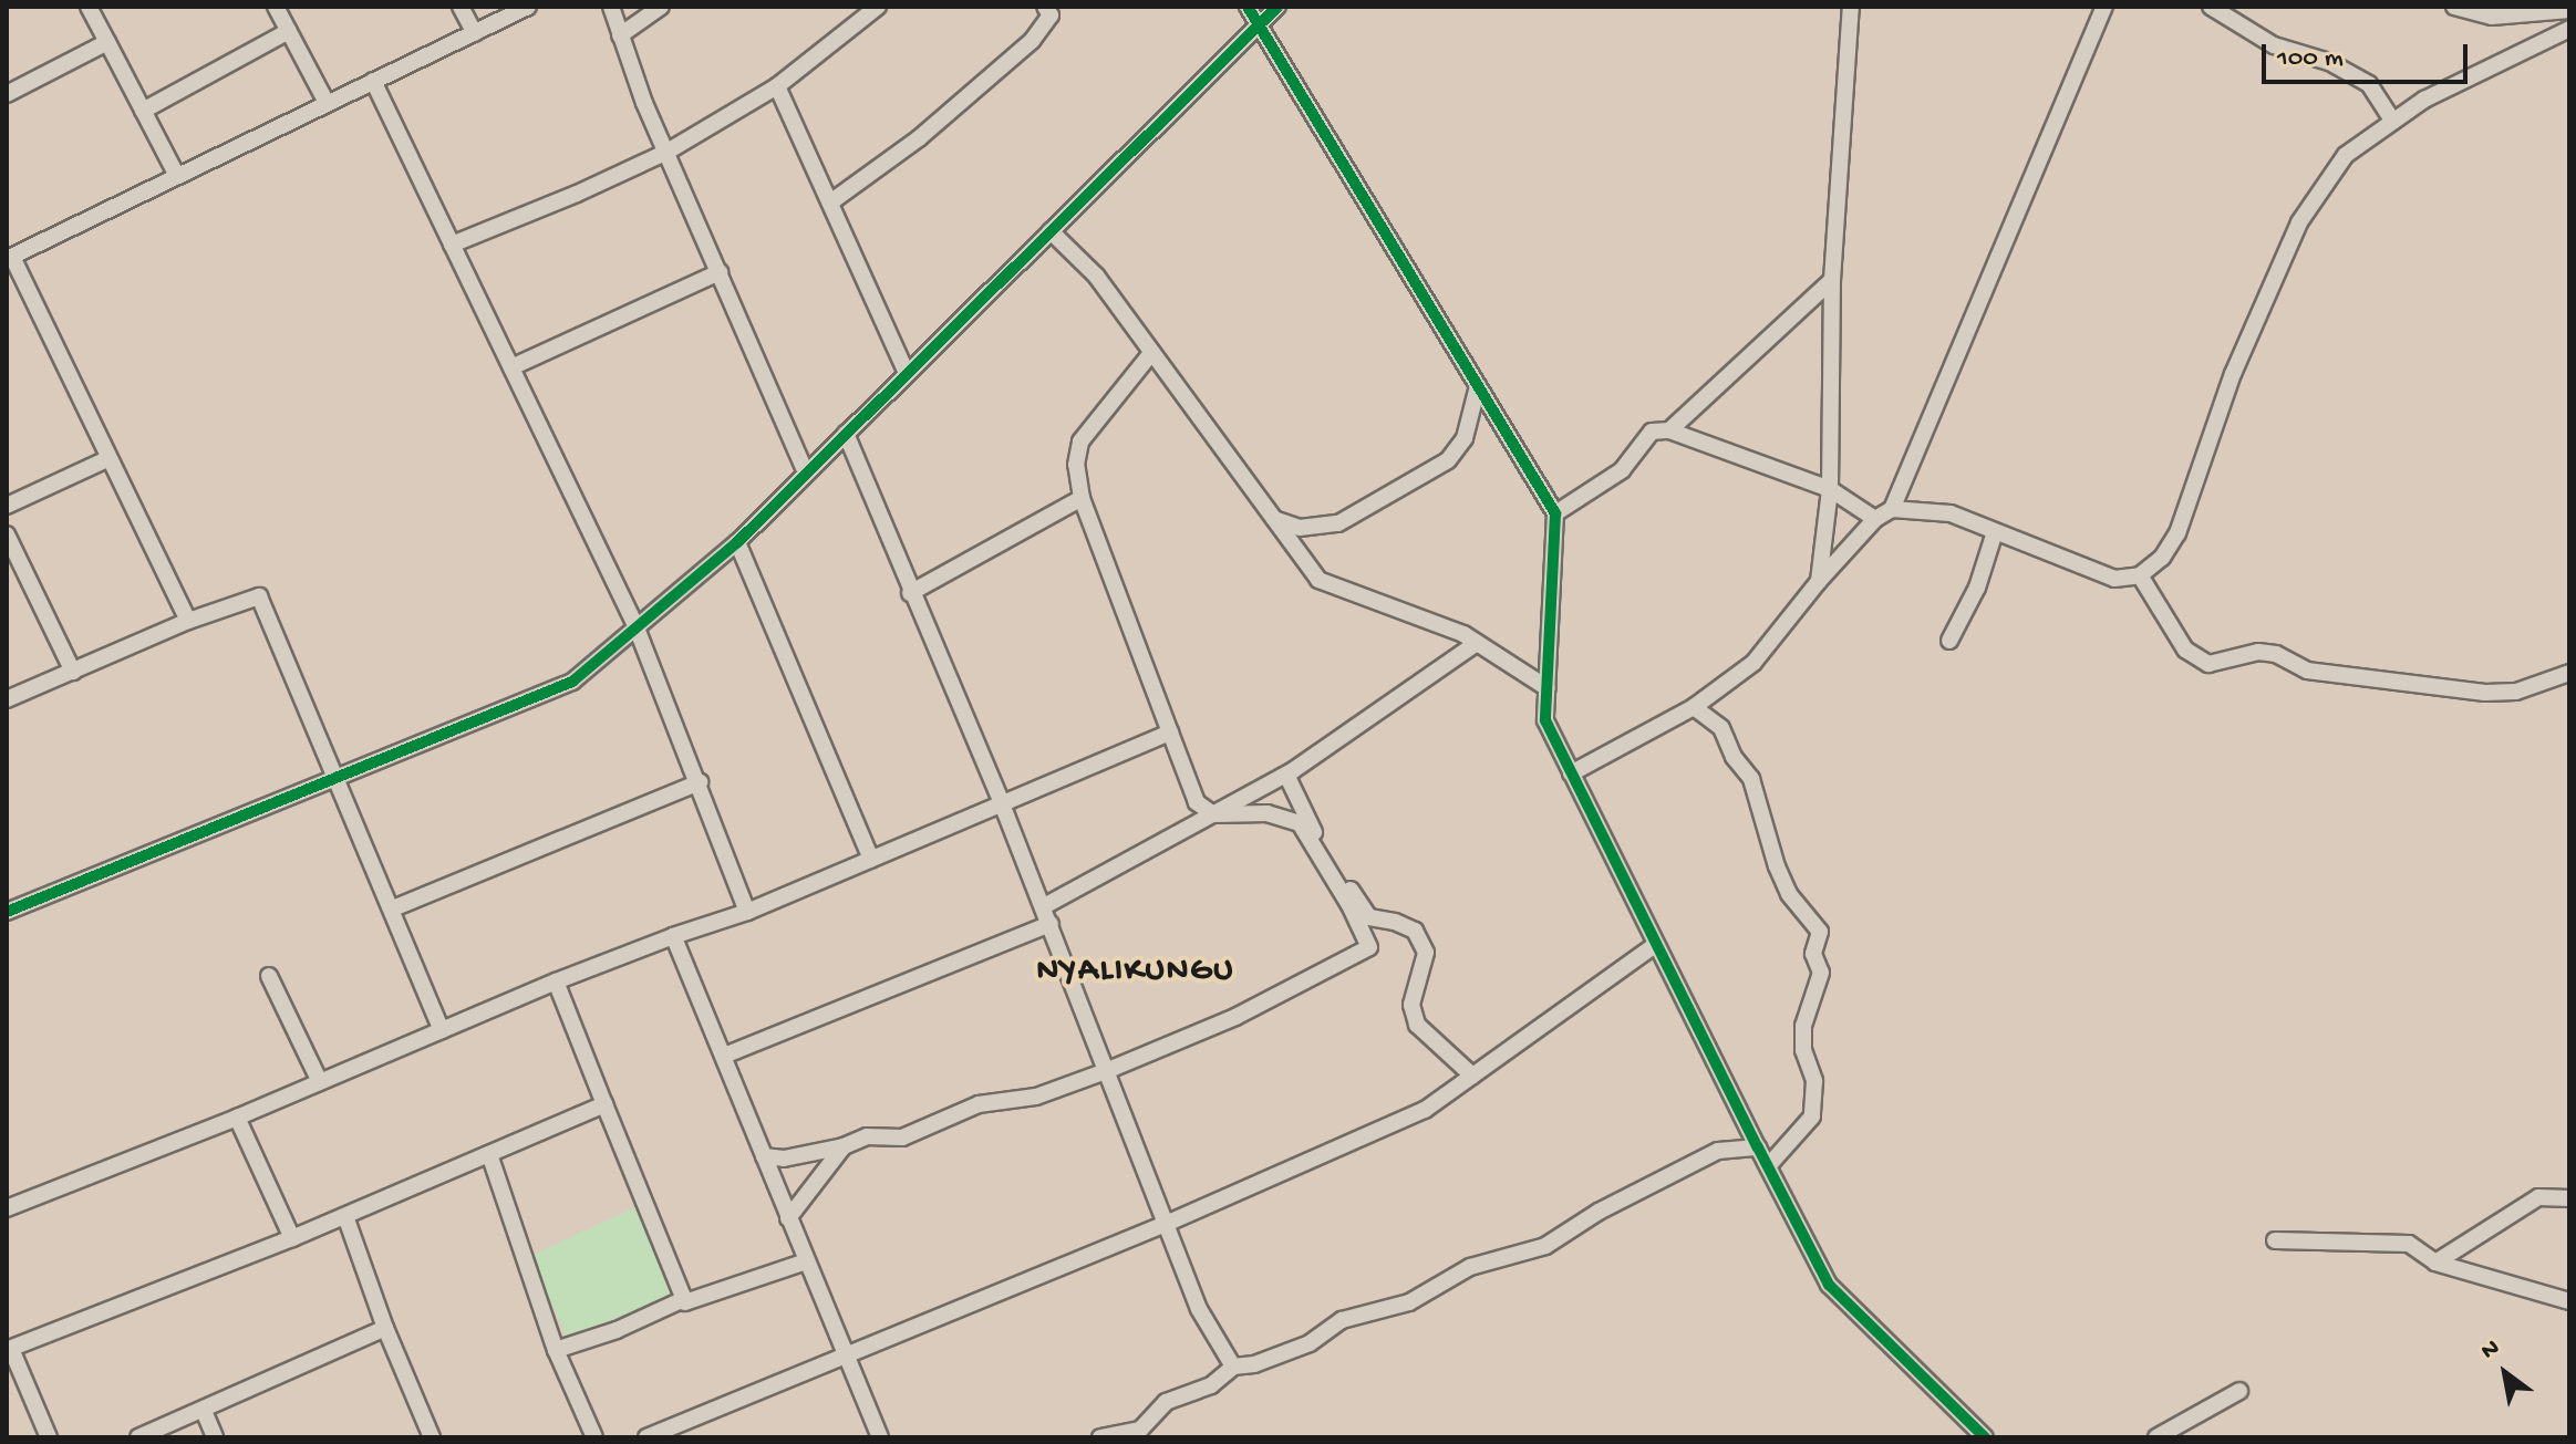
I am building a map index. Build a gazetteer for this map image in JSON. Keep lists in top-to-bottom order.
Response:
{
  "districts": ["NYALIKUNGU"],
  "scale_bar": "100 m",
  "north": "top left"
}
